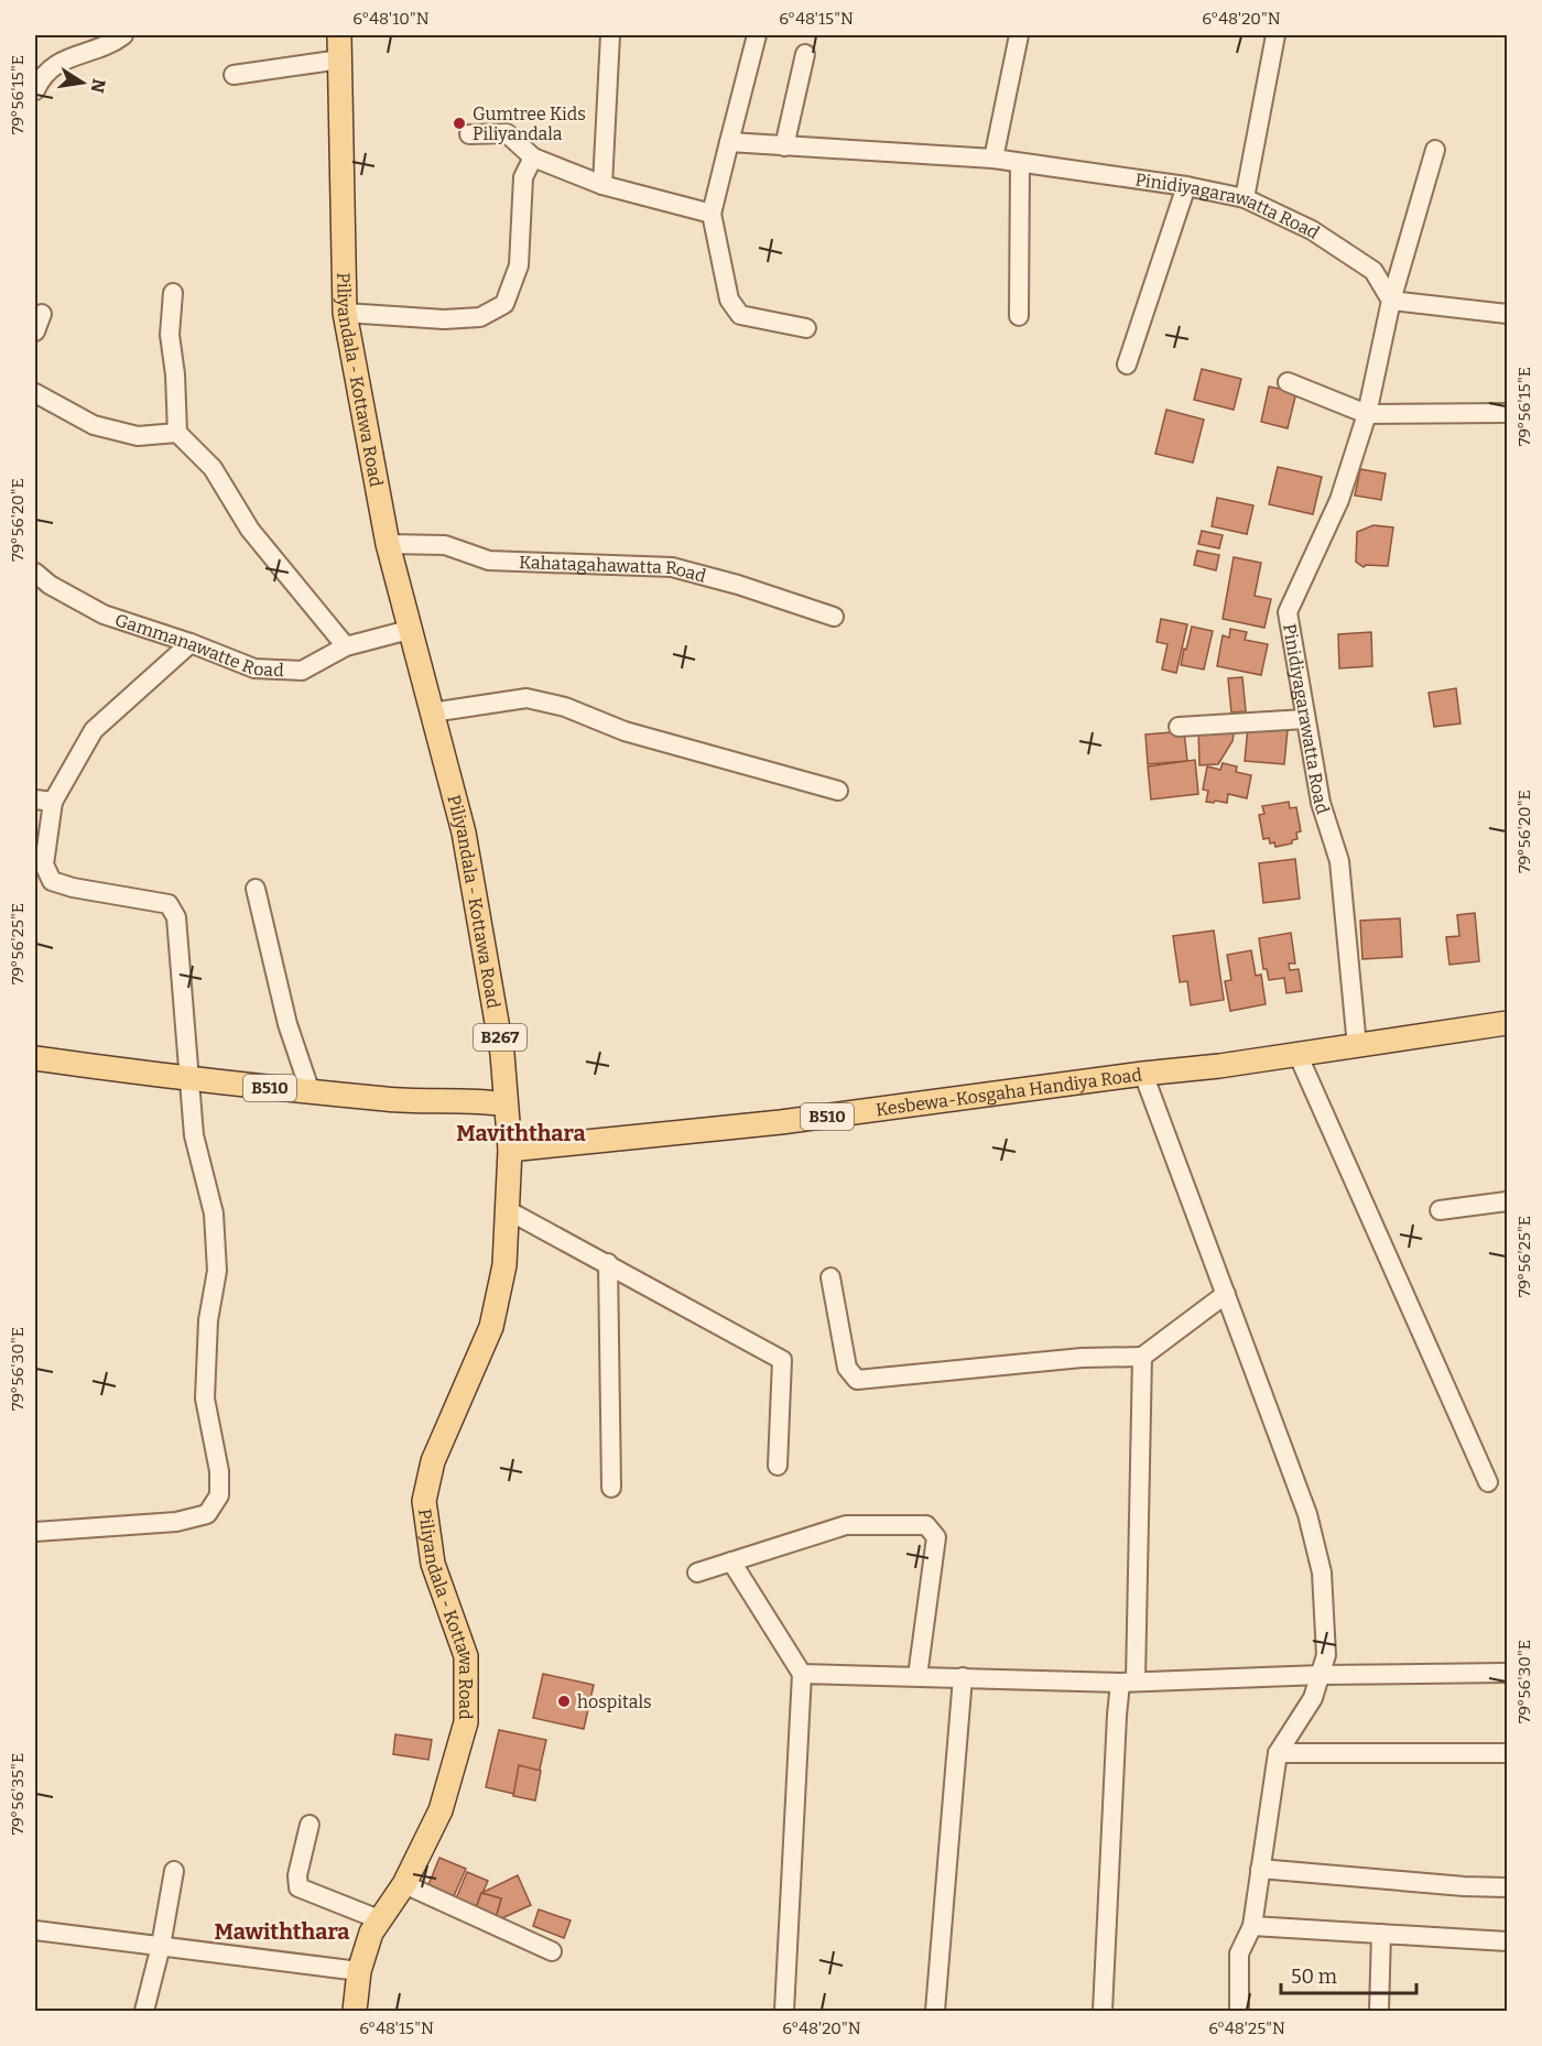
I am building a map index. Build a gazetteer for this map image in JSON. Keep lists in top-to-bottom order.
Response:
{
  "streets": {
    "main road": [
      "Piliyandala - Kottawa Road",
      "B267",
      "B510",
      "Kesbewa-Kosgaha Handiya Road"
    ],
    "street": ["Pinidiyagarawatta Road", "Kahatagahawatta Road", "Gammanawatte Road"]
  },
  "crossings": [
    ["Pinidiyagarawatta Road", "Kesbewa-Kosgaha Handiya Road"],
    ["Piliyandala - Kottawa Road", "Kahatagahawatta Road"],
    ["Piliyandala - Kottawa Road", "Gammanawatte Road"],
    ["Piliyandala - Kottawa Road", "B510"],
    ["Piliyandala - Kottawa Road", "Kesbewa-Kosgaha Handiya Road"]
  ],
  "districts": ["Maviththara", "Mawiththara"],
  "places": ["Gumtree Kids Piliyandala", "hospitals"],
  "scale_bar": "50 m",
  "north": "right",
  "coordinates": [
    "6°48'10\"N",
    "6°48'15\"N",
    "6°48'20\"N",
    "79°56'15\"E",
    "79°56'20\"E",
    "79°56'25\"E",
    "79°56'30\"E",
    "79°56'35\"E",
    "6°48'25\"N"
  ]
}
